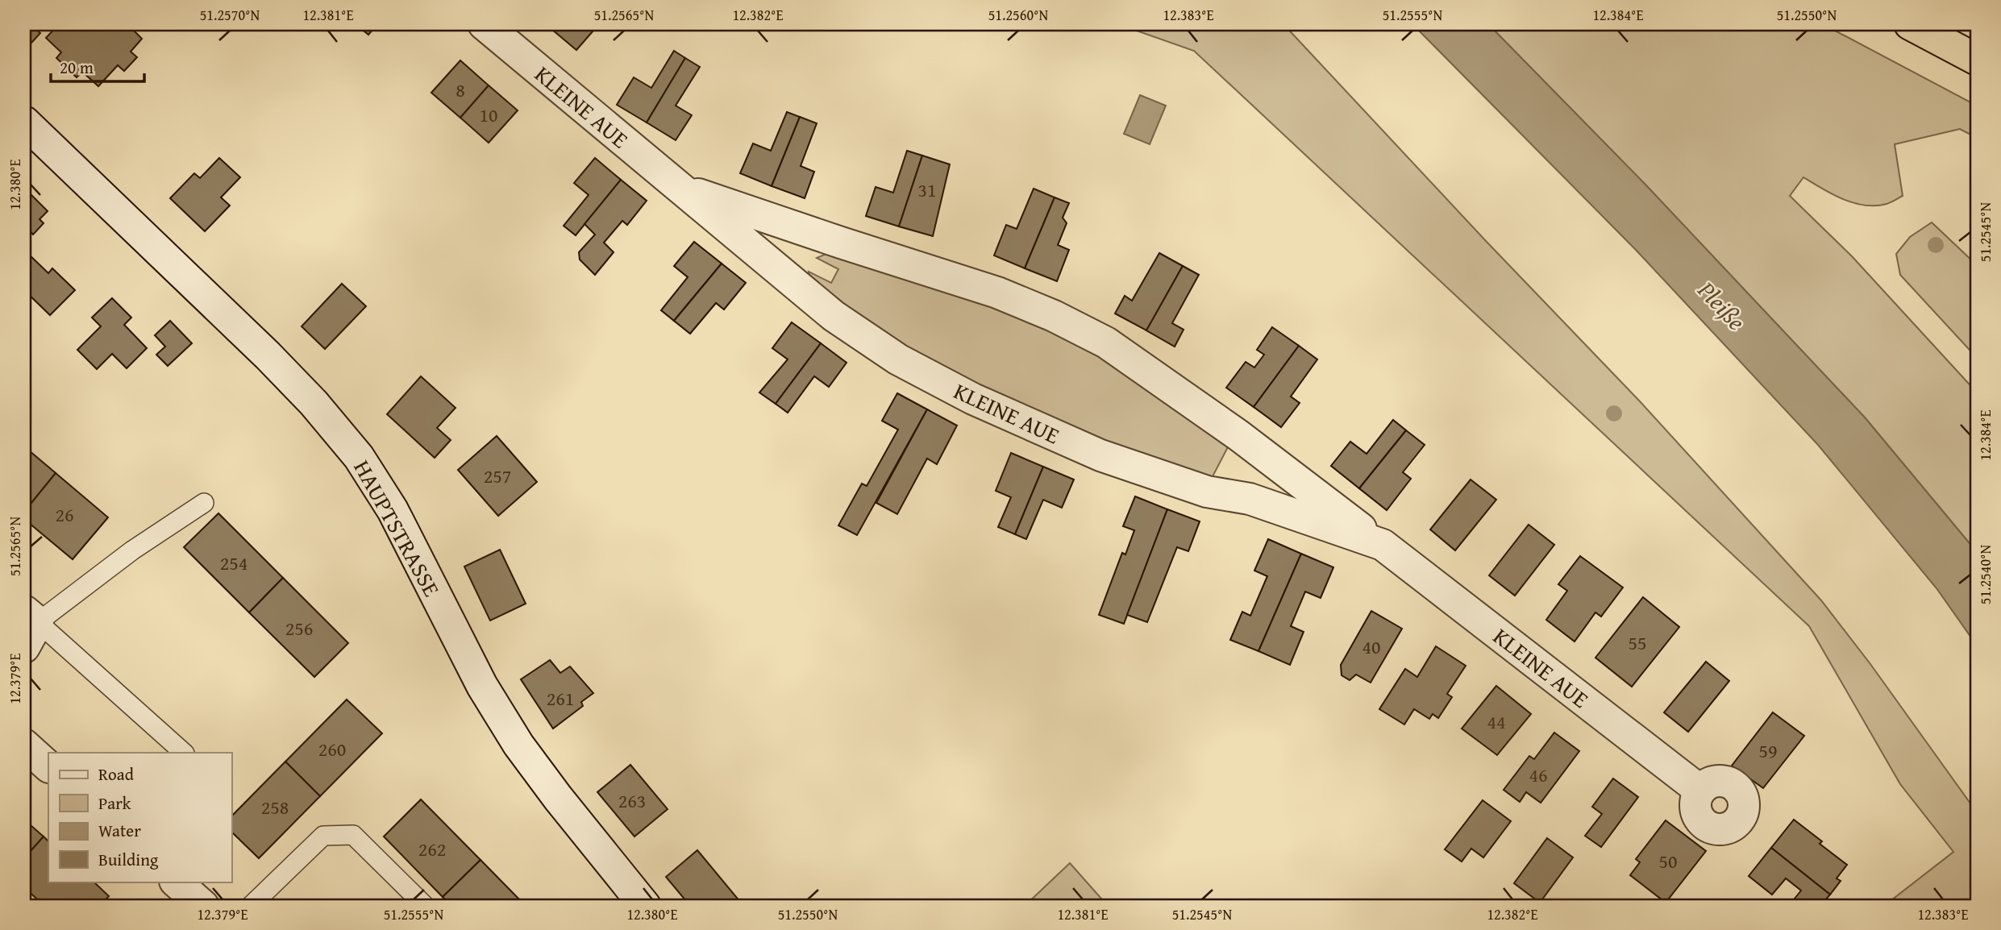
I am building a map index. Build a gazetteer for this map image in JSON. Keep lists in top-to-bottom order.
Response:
{
  "streets": {
    "street": ["KLEINE AUE", "HAUPTSTRASSE"]
  },
  "water": ["Pleiße"],
  "house_numbers": [
    "8",
    "10",
    "31",
    "257",
    "26",
    "254",
    "256",
    "55",
    "40",
    "261",
    "44",
    "260",
    "59",
    "46",
    "263",
    "258",
    "262",
    "50"
  ],
  "legend": [
    "Road",
    "Park",
    "Water",
    "Building"
  ],
  "scale_bar": "20 m",
  "coordinates": [
    "51.2570°N",
    "12.381°E",
    "51.2565°N",
    "12.382°E",
    "51.2560°N",
    "12.383°E",
    "51.2555°N",
    "12.384°E",
    "51.2550°N",
    "12.380°E",
    "51.2545°N",
    "51.2540°N",
    "12.379°E"
  ]
}
